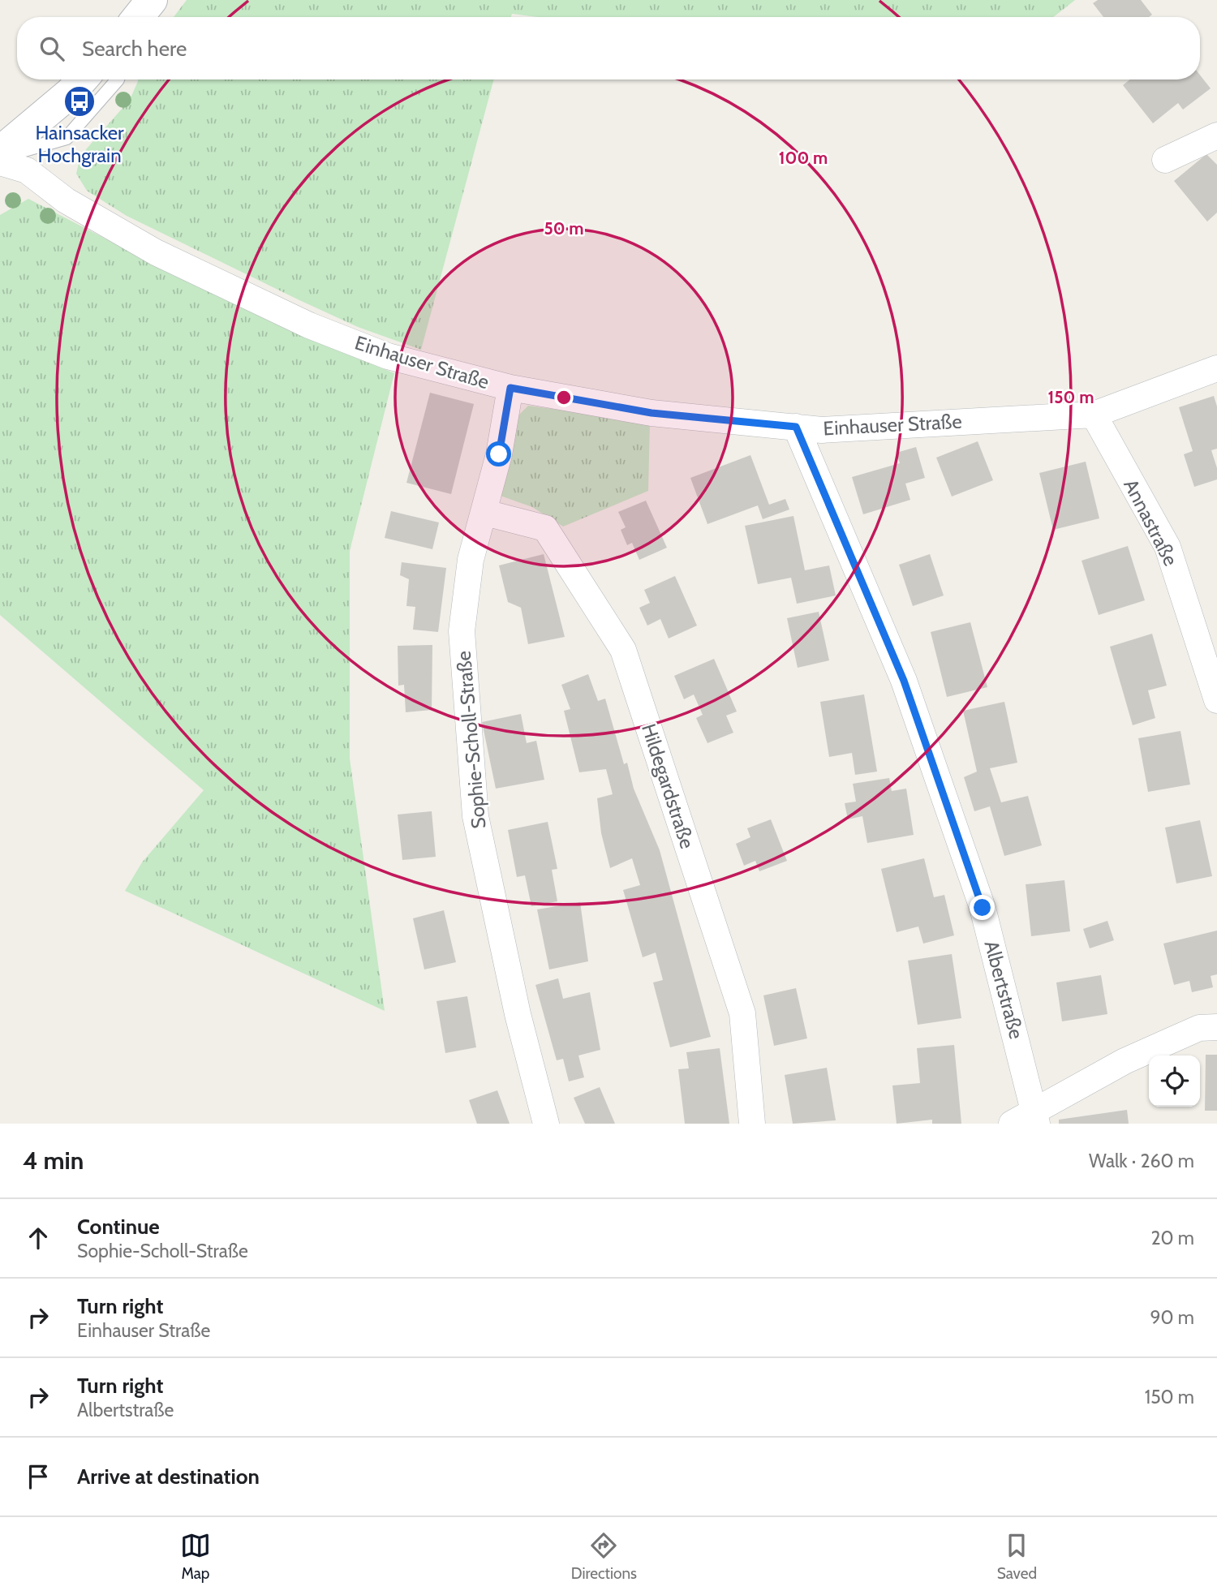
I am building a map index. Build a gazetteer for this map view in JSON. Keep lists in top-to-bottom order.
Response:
{
  "streets": {
    "street": [
      "Einhauser Straße",
      "Annastraße",
      "Sophie-Scholl-Straße",
      "Hildegardstraße",
      "Albertstraße"
    ]
  },
  "crossings": [
    ["Einhauser Straße", "Annastraße"],
    ["Einhauser Straße", "Sophie-Scholl-Straße"],
    ["Einhauser Straße", "Albertstraße"],
    ["Sophie-Scholl-Straße", "Hildegardstraße"]
  ],
  "places": {
    "bus stop": ["Hainsacker Hochgrain"]
  },
  "page": {
    "search": "Search here",
    "heading": ["4 min", "Walk · 260 m"],
    "list": [
      ["Continue", "Sophie-Scholl-Straße", "20 m"],
      ["Turn right", "Einhauser Straße", "90 m"],
      ["Turn right", "Albertstraße", "150 m"],
      "Arrive at destination"
    ],
    "nav": ["Map", "Directions", "Saved"]
  },
  "rings": ["100 m", "50 m", "150 m"]
}
